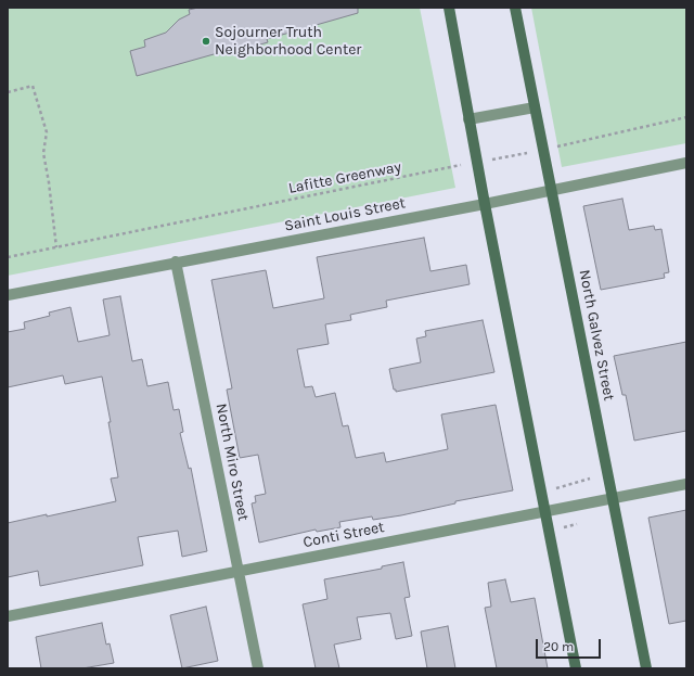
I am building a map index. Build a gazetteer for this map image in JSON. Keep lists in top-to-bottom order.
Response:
{
  "streets": {
    "street": [
      "Saint Louis Street",
      "North Galvez Street",
      "North Miro Street",
      "Conti Street"
    ],
    "path": ["Lafitte Greenway"]
  },
  "crossings": [
    ["Lafitte Greenway", "North Galvez Street"],
    ["Saint Louis Street", "North Galvez Street"],
    ["Saint Louis Street", "North Miro Street"],
    ["North Galvez Street", "Conti Street"],
    ["North Miro Street", "Conti Street"]
  ],
  "places": ["Sojourner Truth Neighborhood Center"],
  "scale_bar": "20 m"
}
